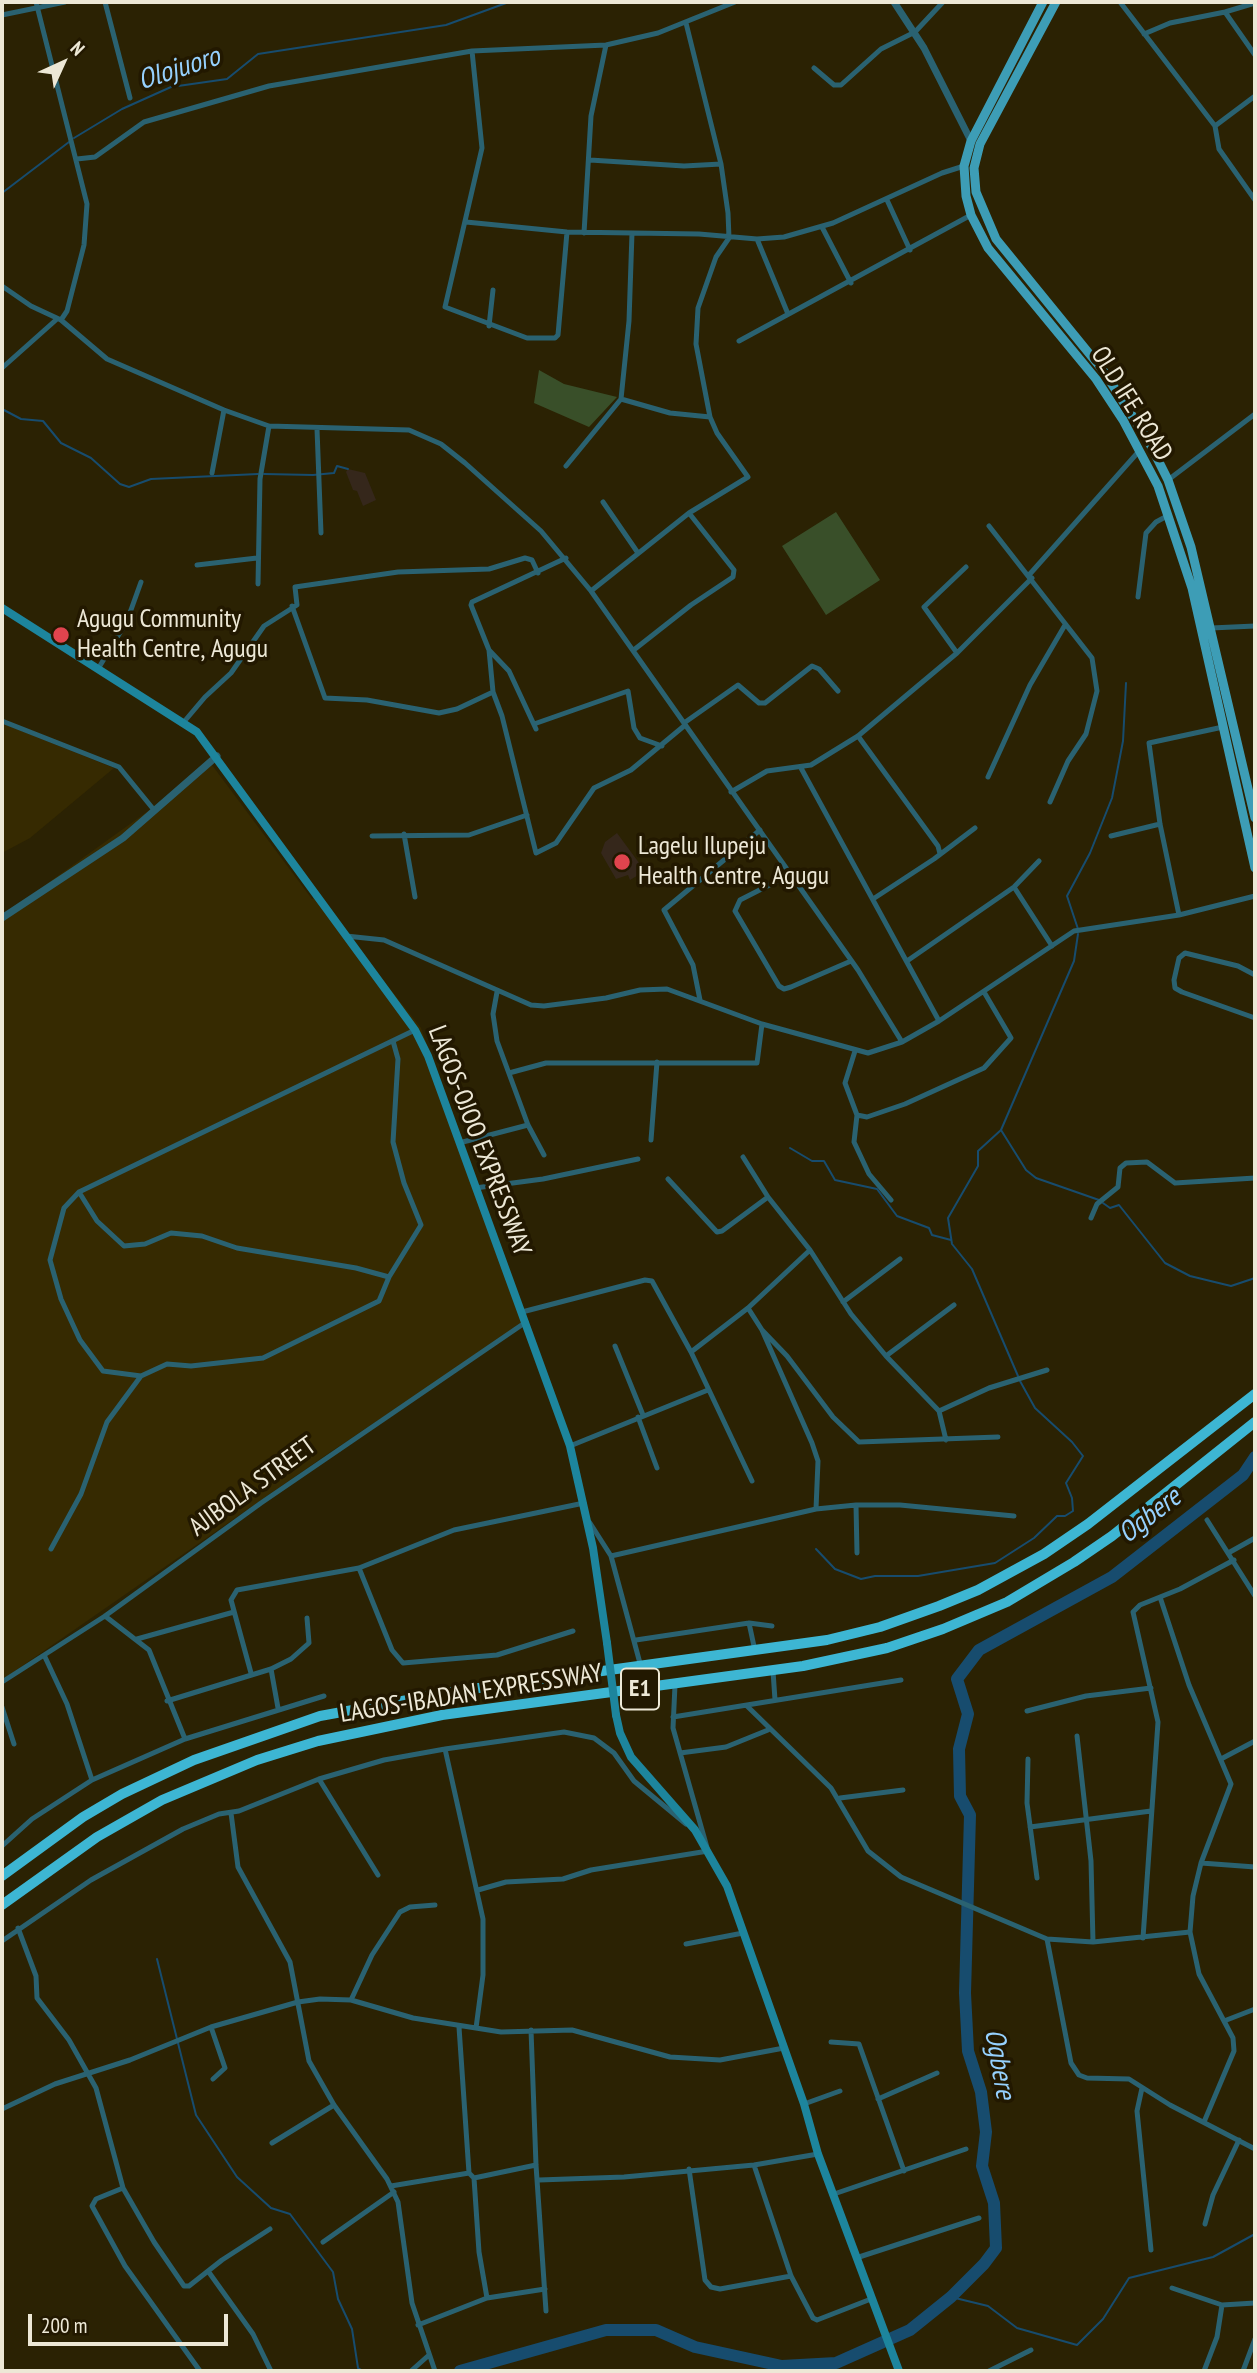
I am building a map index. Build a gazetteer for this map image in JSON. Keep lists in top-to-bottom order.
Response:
{
  "streets": {
    "highway": ["E1", "LAGOS-IBADAN EXPRESSWAY"],
    "main road": ["OLD IFE ROAD", "LAGOS-OJOO EXPRESSWAY"],
    "street": ["AJIBOLA STREET"]
  },
  "crossings": [
    ["LAGOS-OJOO EXPRESSWAY", "AJIBOLA STREET"]
  ],
  "water": ["Olojuoro", "Ogbere"],
  "places": ["Agugu Community Health Centre, Agugu", "Lagelu Ilupeju Health Centre, Agugu"],
  "scale_bar": "200 m",
  "north": "top right"
}
